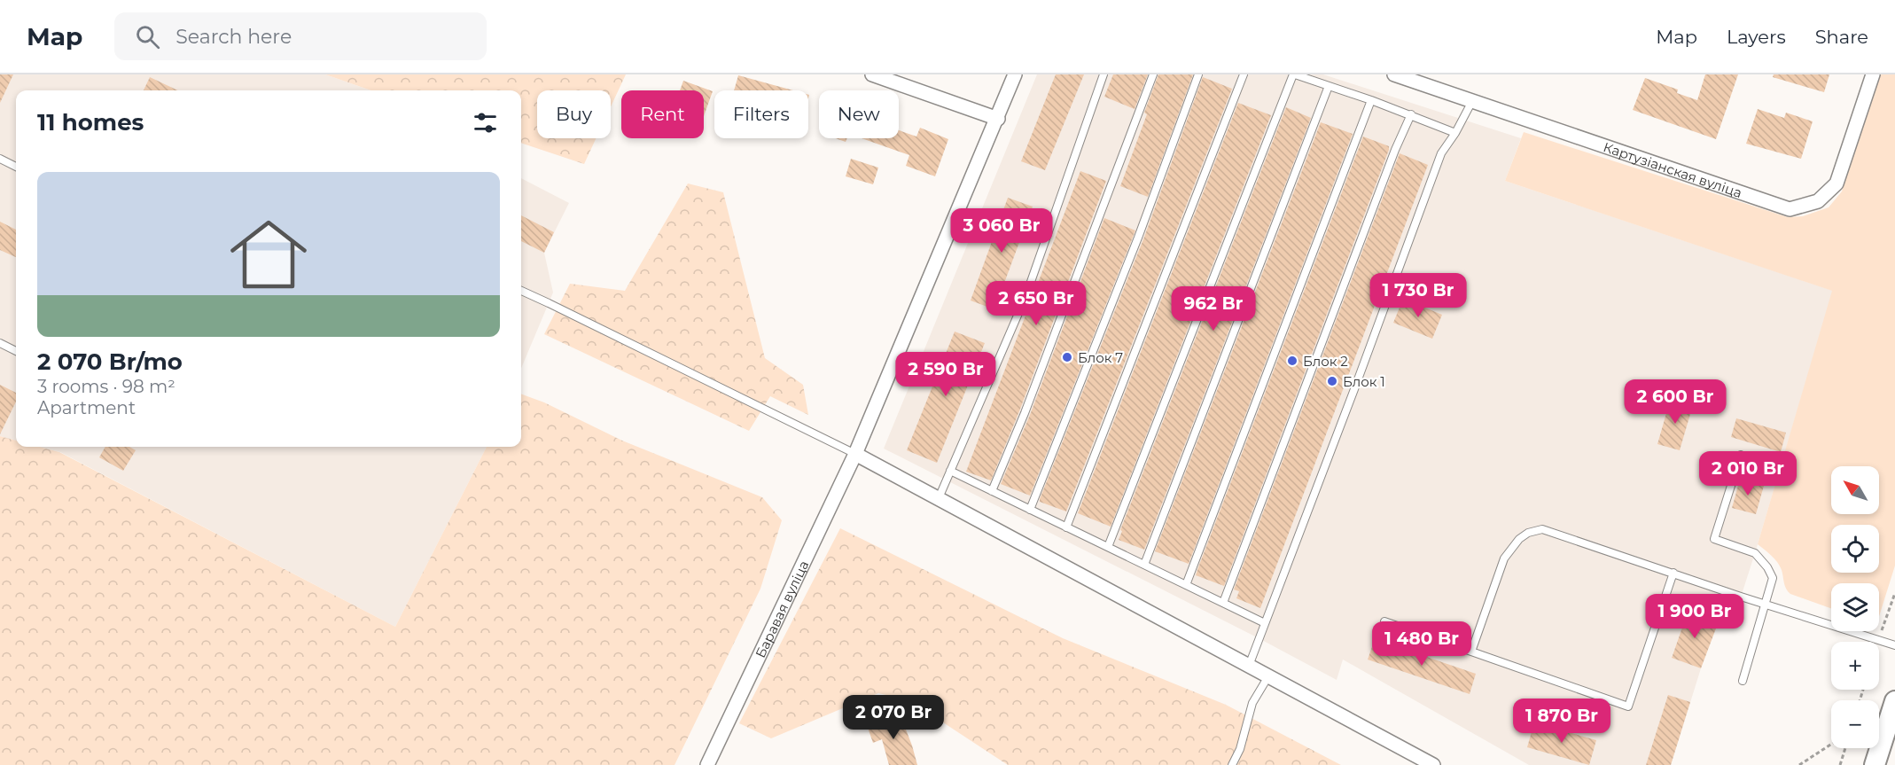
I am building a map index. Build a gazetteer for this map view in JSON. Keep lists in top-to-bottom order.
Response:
{
  "streets": {
    "street": ["Картузіанская вуліца", "Баравая вуліца"]
  },
  "places": ["Блок 7", "Блок 2", "Блок 1"],
  "north": "top left",
  "page": {
    "header": "Map",
    "search": "Search here",
    "nav": ["Map", "Layers", "Share"],
    "chip": [
      "Buy",
      "Rent",
      "Filters",
      "New"
    ],
    "heading": "11 homes",
    "list": [
      {
        "name": "2 070 Br/mo",
        "note": "3 rooms · 98 m² · Apartment"
      }
    ],
    "price": [
      "3 060 Br",
      "1 730 Br",
      "2 650 Br",
      "962 Br",
      "2 590 Br",
      "2 600 Br",
      "2 010 Br",
      "1 900 Br",
      "1 480 Br",
      "2 070 Br",
      "1 870 Br"
    ],
    "map_buttons": ["+", "−"]
  }
}
